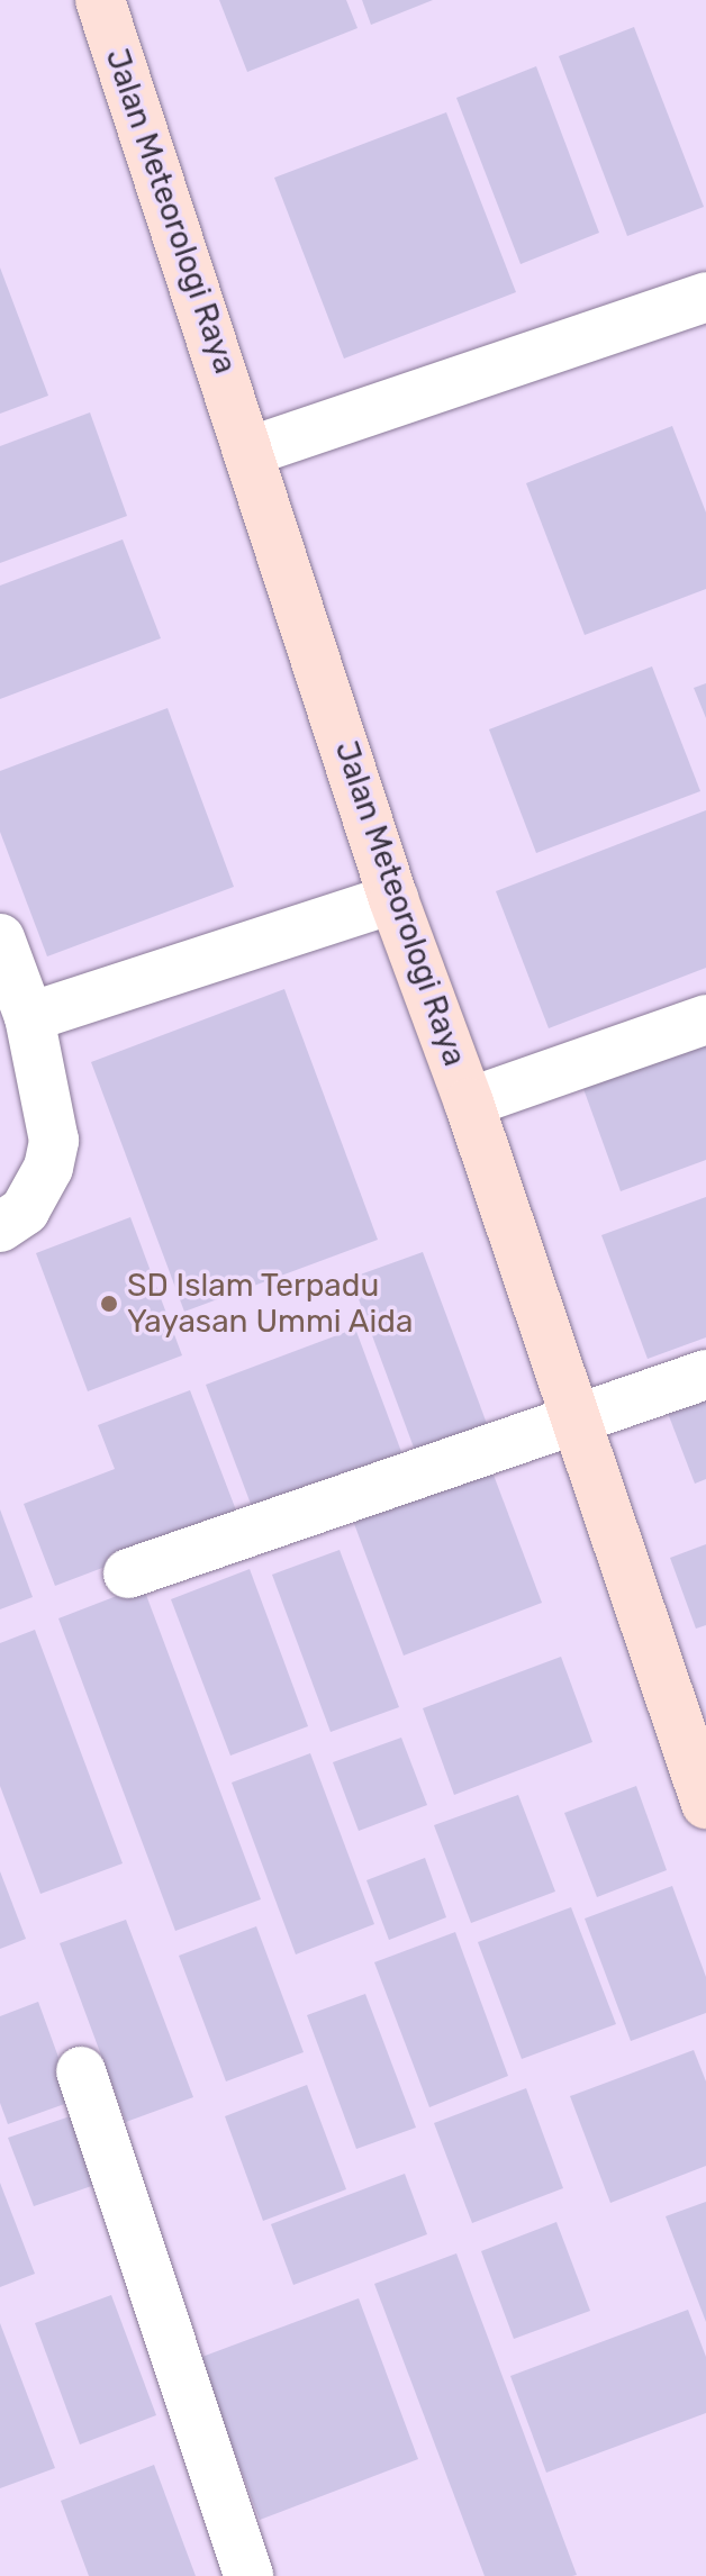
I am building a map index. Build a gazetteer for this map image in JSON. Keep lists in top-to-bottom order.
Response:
{
  "streets": {
    "main road": ["Jalan Meteorologi Raya"]
  },
  "places": ["SD Islam Terpadu Yayasan Ummi Aida"]
}
